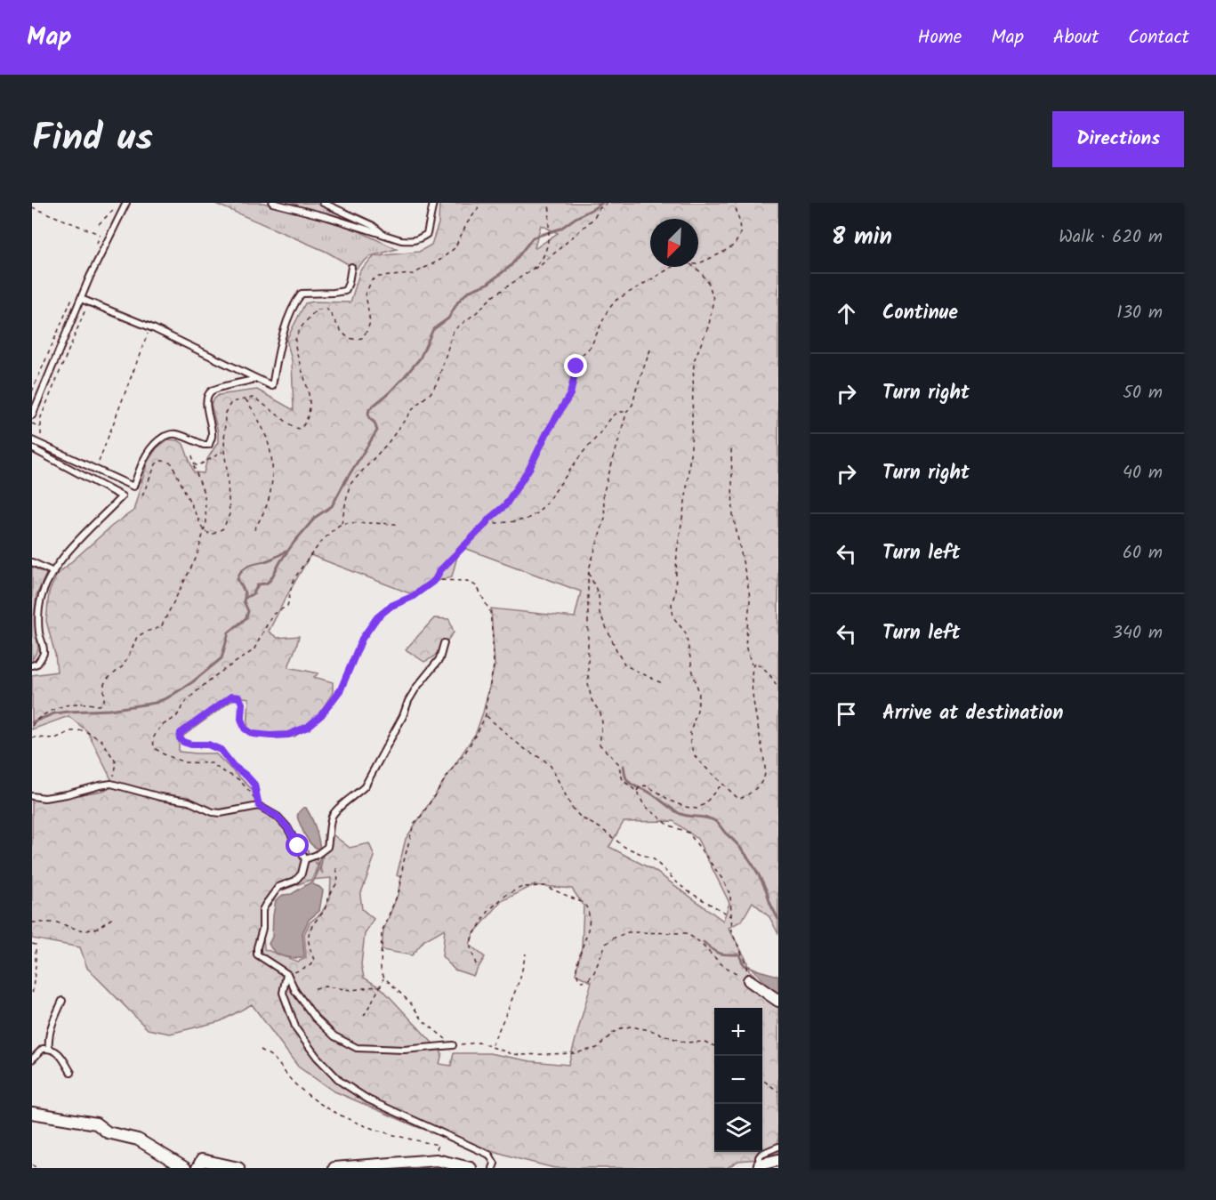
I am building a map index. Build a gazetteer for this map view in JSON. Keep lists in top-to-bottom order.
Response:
{
  "north": "bottom left",
  "page": {
    "header": "Map",
    "nav": [
      "Home",
      "Map",
      "About",
      "Contact"
    ],
    "title": "Find us",
    "buttons": "Directions",
    "heading": ["8 min", "Walk · 620 m"],
    "list": [
      ["Continue", "130 m"],
      ["Turn right", "50 m"],
      ["Turn right", "40 m"],
      ["Turn left", "60 m"],
      ["Turn left", "340 m"],
      "Arrive at destination"
    ],
    "map_buttons": ["+", "−"]
  }
}
